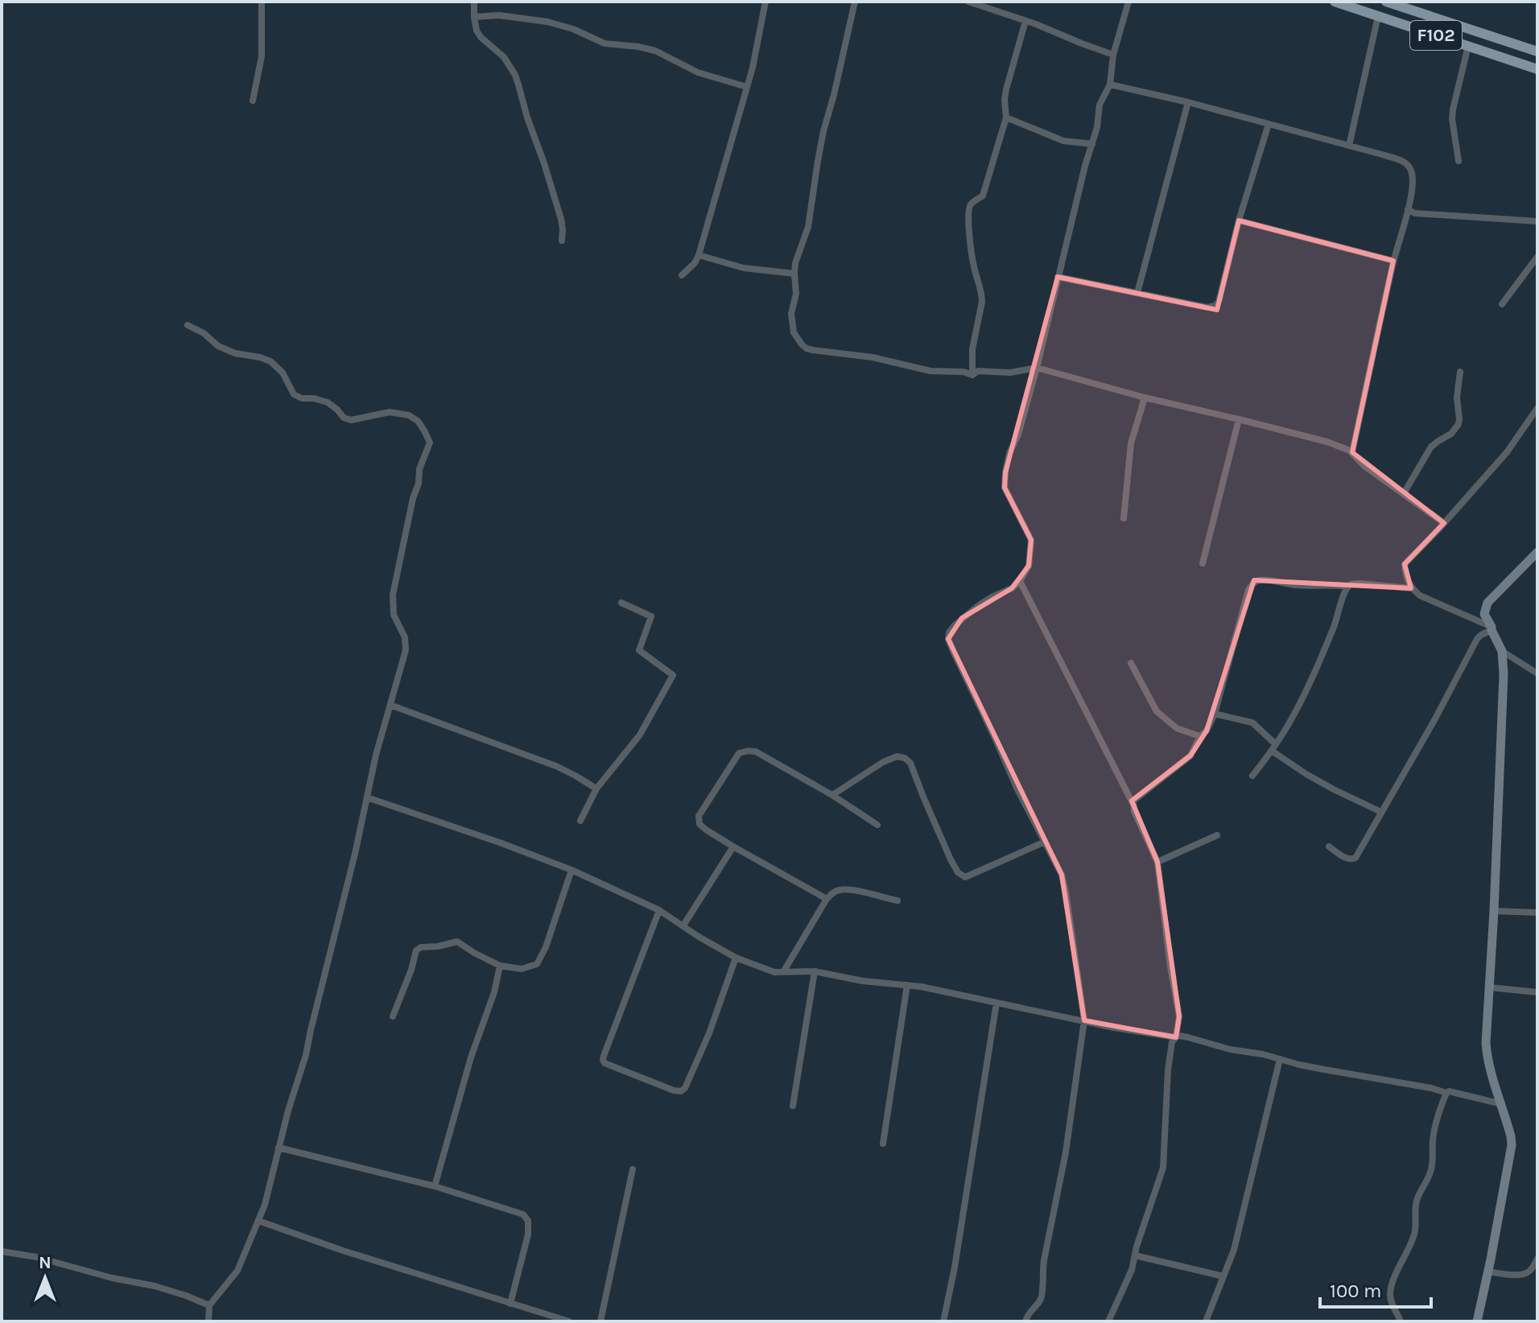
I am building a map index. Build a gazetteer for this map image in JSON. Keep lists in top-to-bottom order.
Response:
{
  "streets": {
    "main road": ["F102"]
  },
  "scale_bar": "100 m",
  "north": "top"
}
